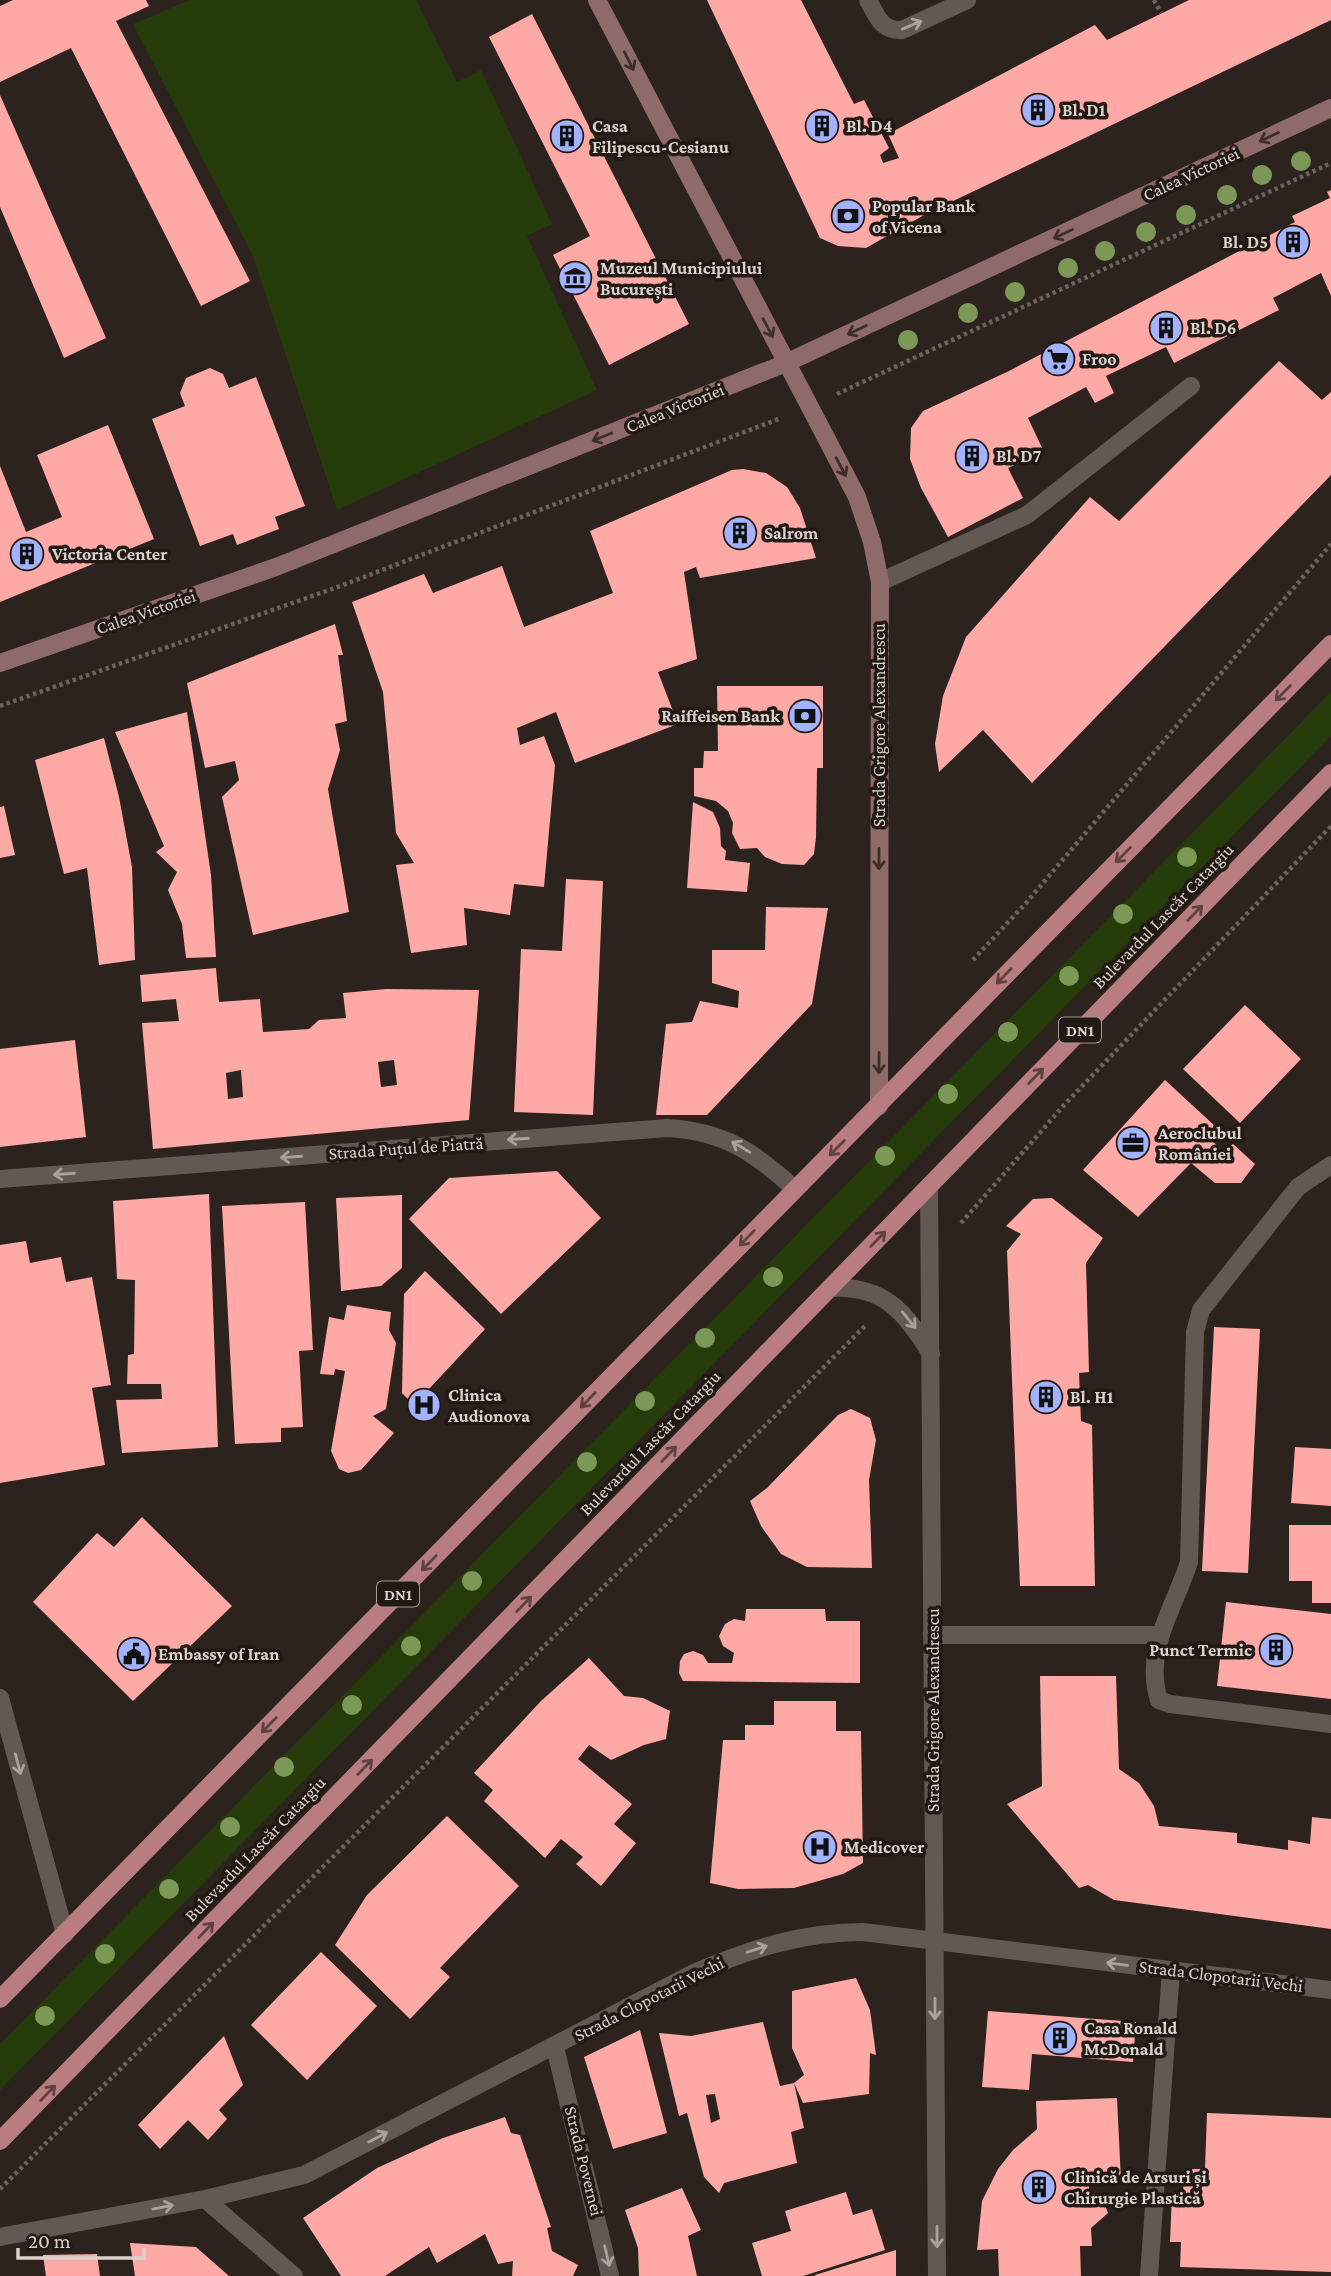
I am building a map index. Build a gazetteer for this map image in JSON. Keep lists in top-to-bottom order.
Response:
{
  "streets": {
    "main road": [
      "Calea Victoriei",
      "Strada Grigore Alexandrescu",
      "Bulevardul Lascăr Catargiu",
      "DN1"
    ],
    "street": ["Strada Puțul de Piatră", "Strada Clopotarii Vechi", "Strada Povernei"]
  },
  "crossings": [
    ["Calea Victoriei", "Strada Grigore Alexandrescu"],
    ["Strada Grigore Alexandrescu", "Bulevardul Lascăr Catargiu"],
    ["Strada Grigore Alexandrescu", "DN1"],
    ["Strada Grigore Alexandrescu", "Strada Clopotarii Vechi"],
    ["DN1", "Strada Puțul de Piatră"],
    ["Strada Clopotarii Vechi", "Strada Povernei"]
  ],
  "one_way": [
    "Calea Victoriei",
    "Strada Grigore Alexandrescu",
    "Strada Puțul de Piatră",
    "Strada Povernei"
  ],
  "places": {
    "building": [
      "Bl. D1",
      "Bl. D4",
      "Casa Filipescu-Cesianu",
      "Bl. D5",
      "Bl. D6",
      "Bl. D7",
      "Salrom",
      "Victoria Center",
      "Bl. H1",
      "Punct Termic",
      "Casa Ronald McDonald",
      "Clinică de Arsuri și Chirurgie Plastică"
    ],
    "bank": ["Popular Bank of Vicena", "Raiffeisen Bank"],
    "museum": ["Muzeul Municipiului București"],
    "supermarket": ["Froo"],
    "office": ["Aeroclubul României"],
    "hospital": ["Clinica Audionova", "Medicover"],
    "public building": ["Embassy of Iran"]
  },
  "scale_bar": "20 m"
}
